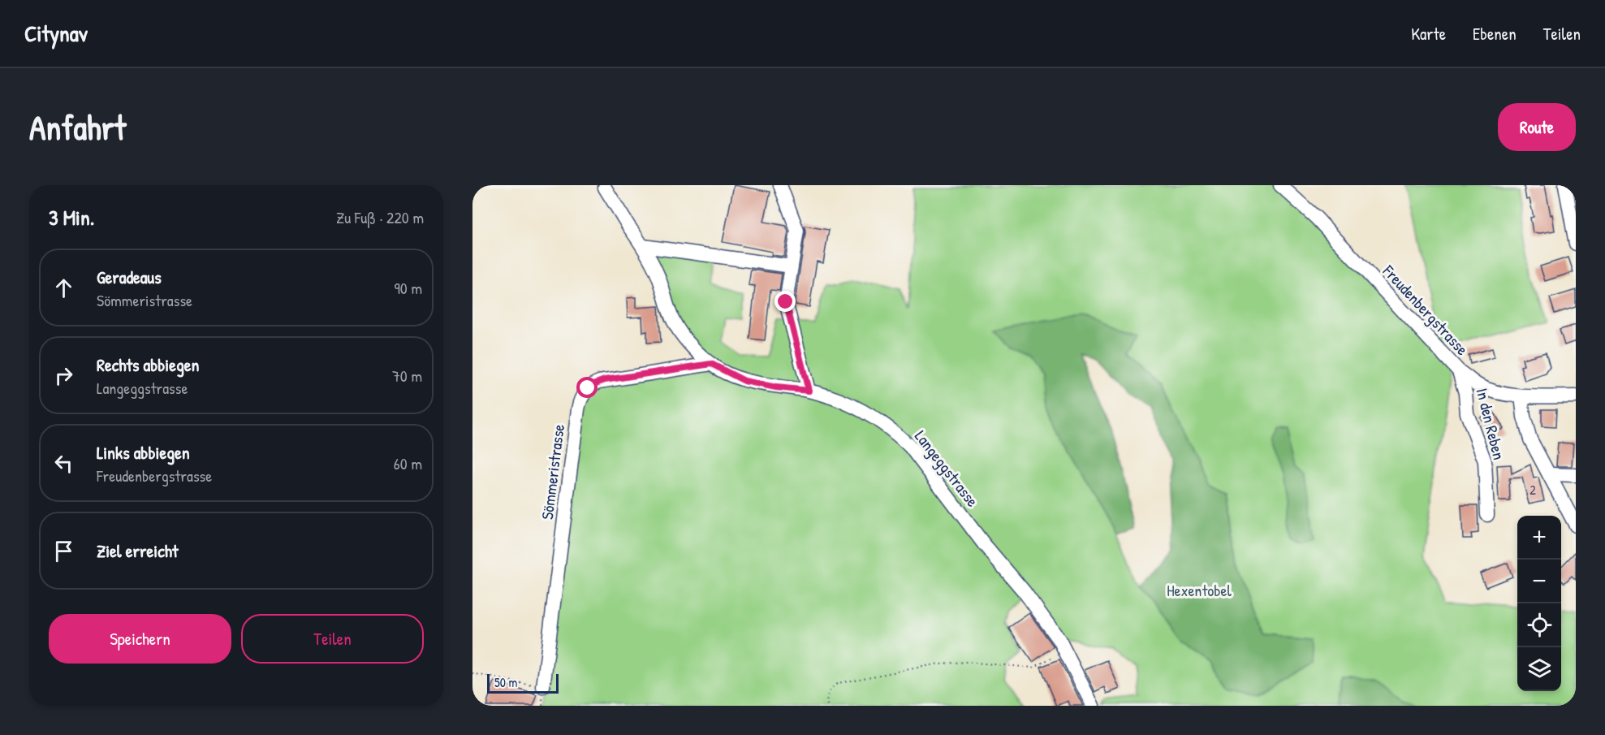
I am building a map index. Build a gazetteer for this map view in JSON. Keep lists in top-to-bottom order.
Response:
{
  "streets": {
    "street": [
      "Freudenbergstrasse",
      "In den Reben",
      "Langeggstrasse",
      "Sömmeristrasse"
    ]
  },
  "crossings": [
    ["Freudenbergstrasse", "In den Reben"],
    ["Langeggstrasse", "Sömmeristrasse"]
  ],
  "parks": ["Hexentobel"],
  "house_numbers": ["2"],
  "scale_bar": "50 m",
  "page": {
    "header": "Citynav",
    "nav": ["Karte", "Ebenen", "Teilen"],
    "buttons": [
      "Route",
      ["Speichern", "Teilen"]
    ],
    "title": "Anfahrt",
    "heading": ["3 Min.", "Zu Fuß · 220 m"],
    "list": [
      ["Geradeaus", "Sömmeristrasse", "90 m"],
      ["Rechts abbiegen", "Langeggstrasse", "70 m"],
      ["Links abbiegen", "Freudenbergstrasse", "60 m"],
      "Ziel erreicht"
    ],
    "map_buttons": ["+", "−"],
    "scale": "50 m"
  }
}
